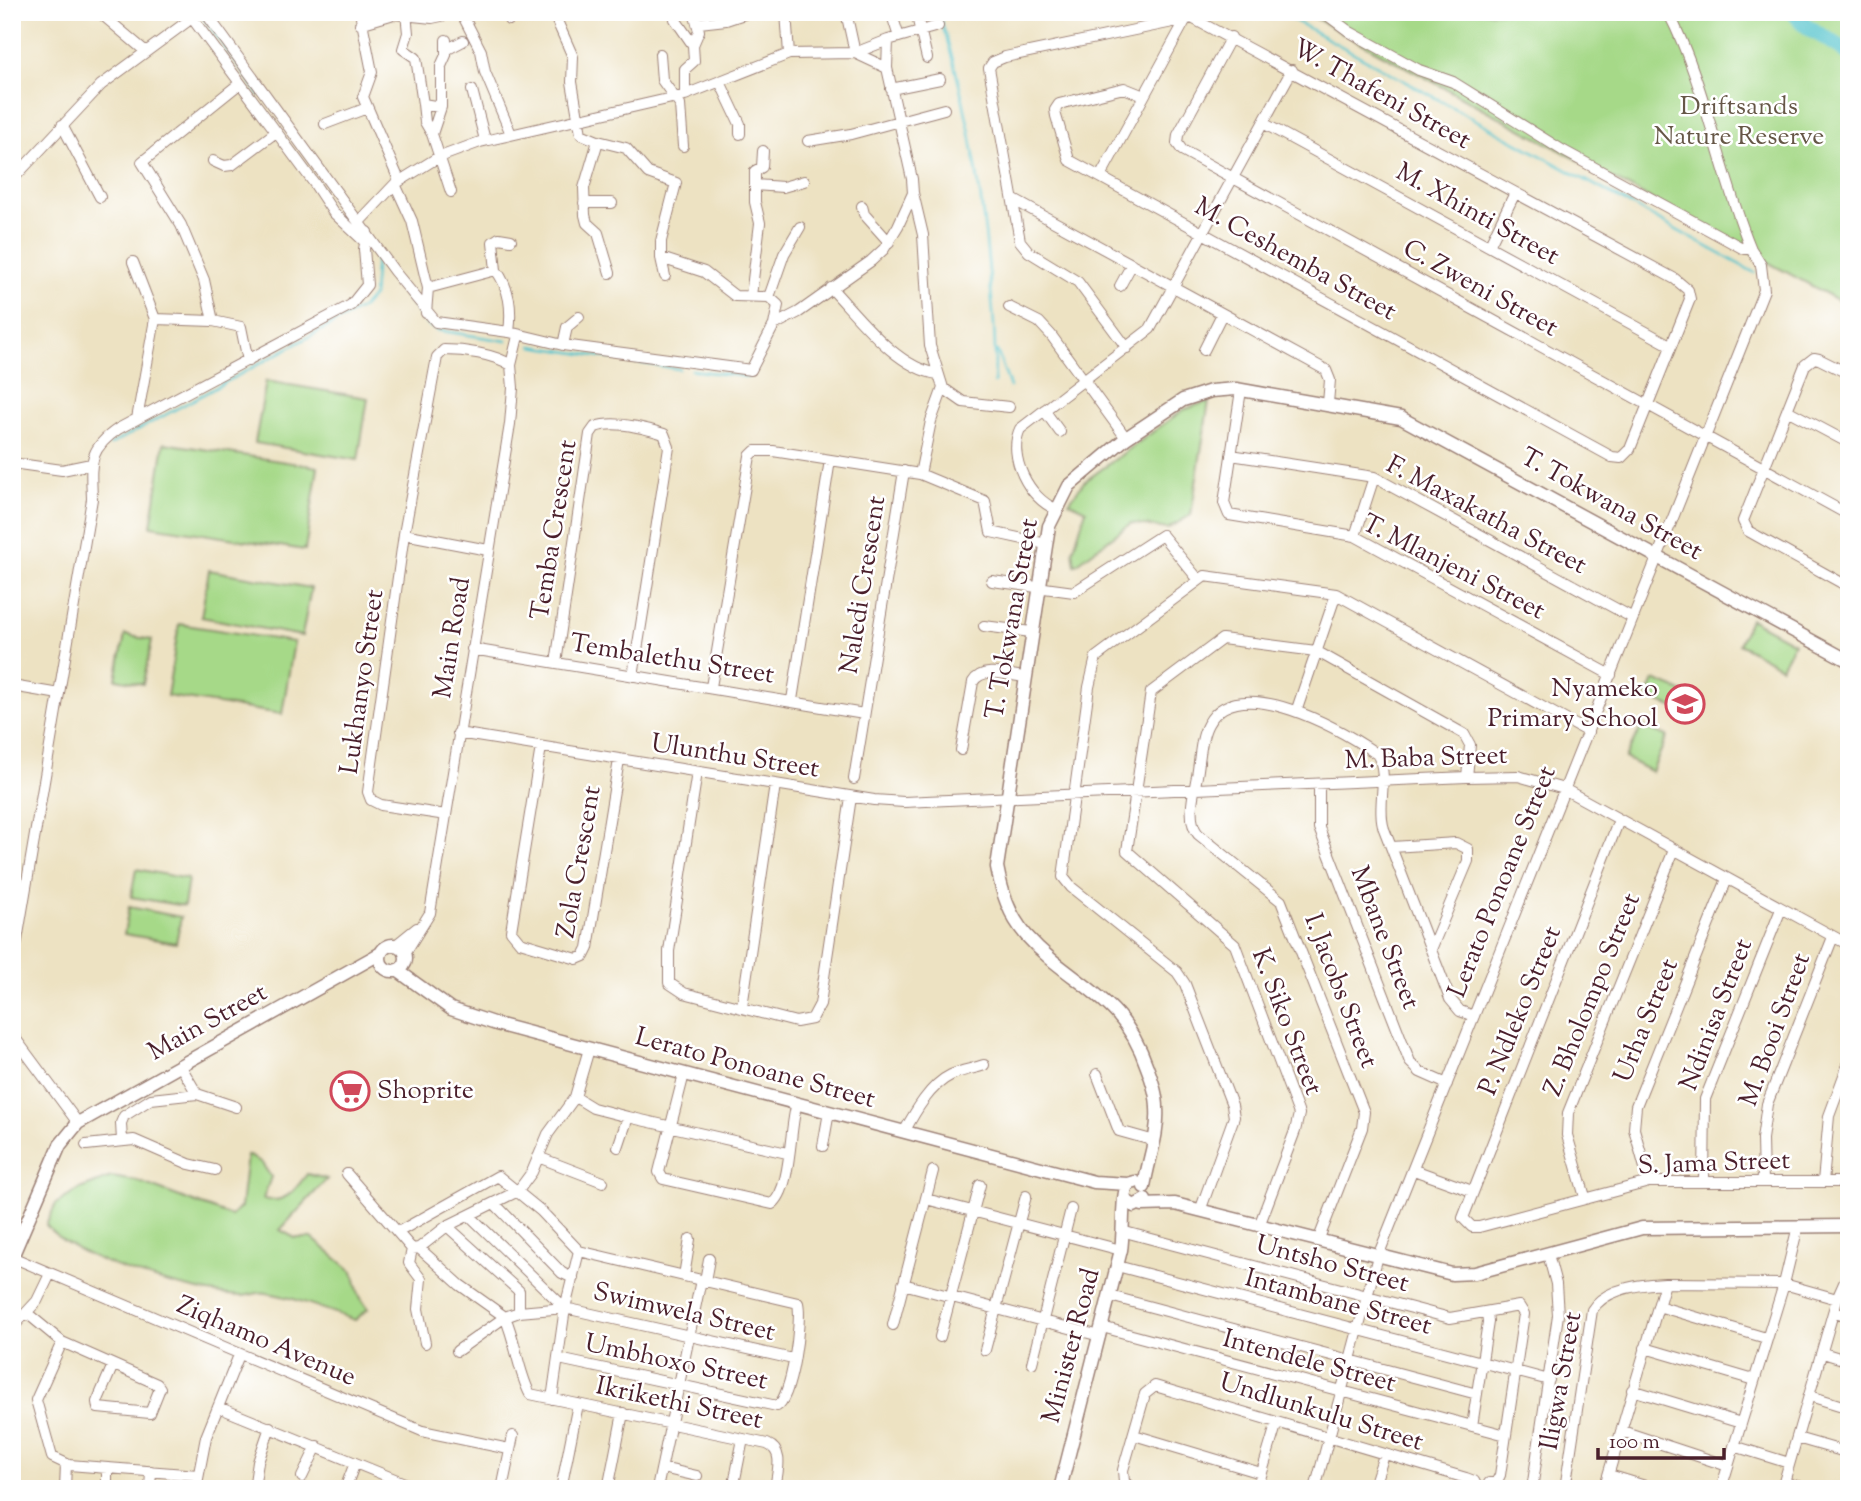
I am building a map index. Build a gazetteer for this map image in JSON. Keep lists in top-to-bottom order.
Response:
{
  "streets": {
    "street": [
      "W. Thafeni Street",
      "M. Xhinti Street",
      "M. Ceshemba Street",
      "C. Zweni Street",
      "T. Tokwana Street",
      "F. Maxakatha Street",
      "Temba Crescent",
      "T. Mlanjeni Street",
      "Naledi Crescent",
      "Main Road",
      "Tembalethu Street",
      "Lukhanyo Street",
      "Ulunthu Street",
      "M. Baba Street",
      "Zola Crescent",
      "Lerato Ponoane Street",
      "Mbane Street",
      "I. Jacobs Street",
      "Z. Bholompo Street",
      "P. Ndleko Street",
      "Ndinisa Street",
      "Urha Street",
      "K. Siko Street",
      "Main Street",
      "M. Booi Street",
      "S. Jama Street",
      "Untsho Street",
      "Intambane Street",
      "Swimwela Street",
      "Ziqhamo Avenue",
      "Minister Road",
      "Intendele Street",
      "Umbhoxo Street",
      "Iligwa Street",
      "Ikrikethi Street",
      "Undlunkulu Street"
    ]
  },
  "crossings": [
    ["W. Thafeni Street", "M. Xhinti Street"],
    ["W. Thafeni Street", "M. Ceshemba Street"],
    ["W. Thafeni Street", "C. Zweni Street"],
    ["C. Zweni Street", "Lerato Ponoane Street"],
    ["T. Tokwana Street", "T. Mlanjeni Street"],
    ["T. Tokwana Street", "Ulunthu Street"],
    ["T. Tokwana Street", "M. Baba Street"],
    ["T. Tokwana Street", "Lerato Ponoane Street"],
    ["T. Tokwana Street", "Minister Road"],
    ["F. Maxakatha Street", "T. Mlanjeni Street"],
    ["F. Maxakatha Street", "Lerato Ponoane Street"],
    ["Temba Crescent", "Tembalethu Street"],
    ["T. Mlanjeni Street", "Lerato Ponoane Street"],
    ["Naledi Crescent", "Tembalethu Street"],
    ["Main Road", "Tembalethu Street"],
    ["Main Road", "Lukhanyo Street"],
    ["Main Road", "Ulunthu Street"],
    ["Main Road", "Lerato Ponoane Street"],
    ["Ulunthu Street", "M. Baba Street"],
    ["Ulunthu Street", "Zola Crescent"],
    ["M. Baba Street", "Lerato Ponoane Street"],
    ["M. Baba Street", "Mbane Street"],
    ["M. Baba Street", "I. Jacobs Street"],
    ["M. Baba Street", "Z. Bholompo Street"],
    ["M. Baba Street", "P. Ndleko Street"],
    ["M. Baba Street", "Ndinisa Street"],
    ["M. Baba Street", "Urha Street"],
    ["M. Baba Street", "K. Siko Street"],
    ["M. Baba Street", "M. Booi Street"],
    ["Lerato Ponoane Street", "Mbane Street"],
    ["Lerato Ponoane Street", "Untsho Street"],
    ["Lerato Ponoane Street", "Intambane Street"],
    ["Lerato Ponoane Street", "Minister Road"],
    ["Lerato Ponoane Street", "Intendele Street"],
    ["Lerato Ponoane Street", "Undlunkulu Street"],
    ["Z. Bholompo Street", "S. Jama Street"],
    ["P. Ndleko Street", "S. Jama Street"],
    ["Ndinisa Street", "S. Jama Street"],
    ["Urha Street", "S. Jama Street"],
    ["M. Booi Street", "S. Jama Street"],
    ["Untsho Street", "Intambane Street"],
    ["Untsho Street", "Minister Road"],
    ["Intambane Street", "Minister Road"],
    ["Swimwela Street", "Umbhoxo Street"],
    ["Minister Road", "Intendele Street"]
  ],
  "parks": ["Driftsands Nature Reserve"],
  "places": {
    "school or university": ["Nyameko Primary School"],
    "supermarket": ["Shoprite"]
  },
  "scale_bar": "100 m"
}
